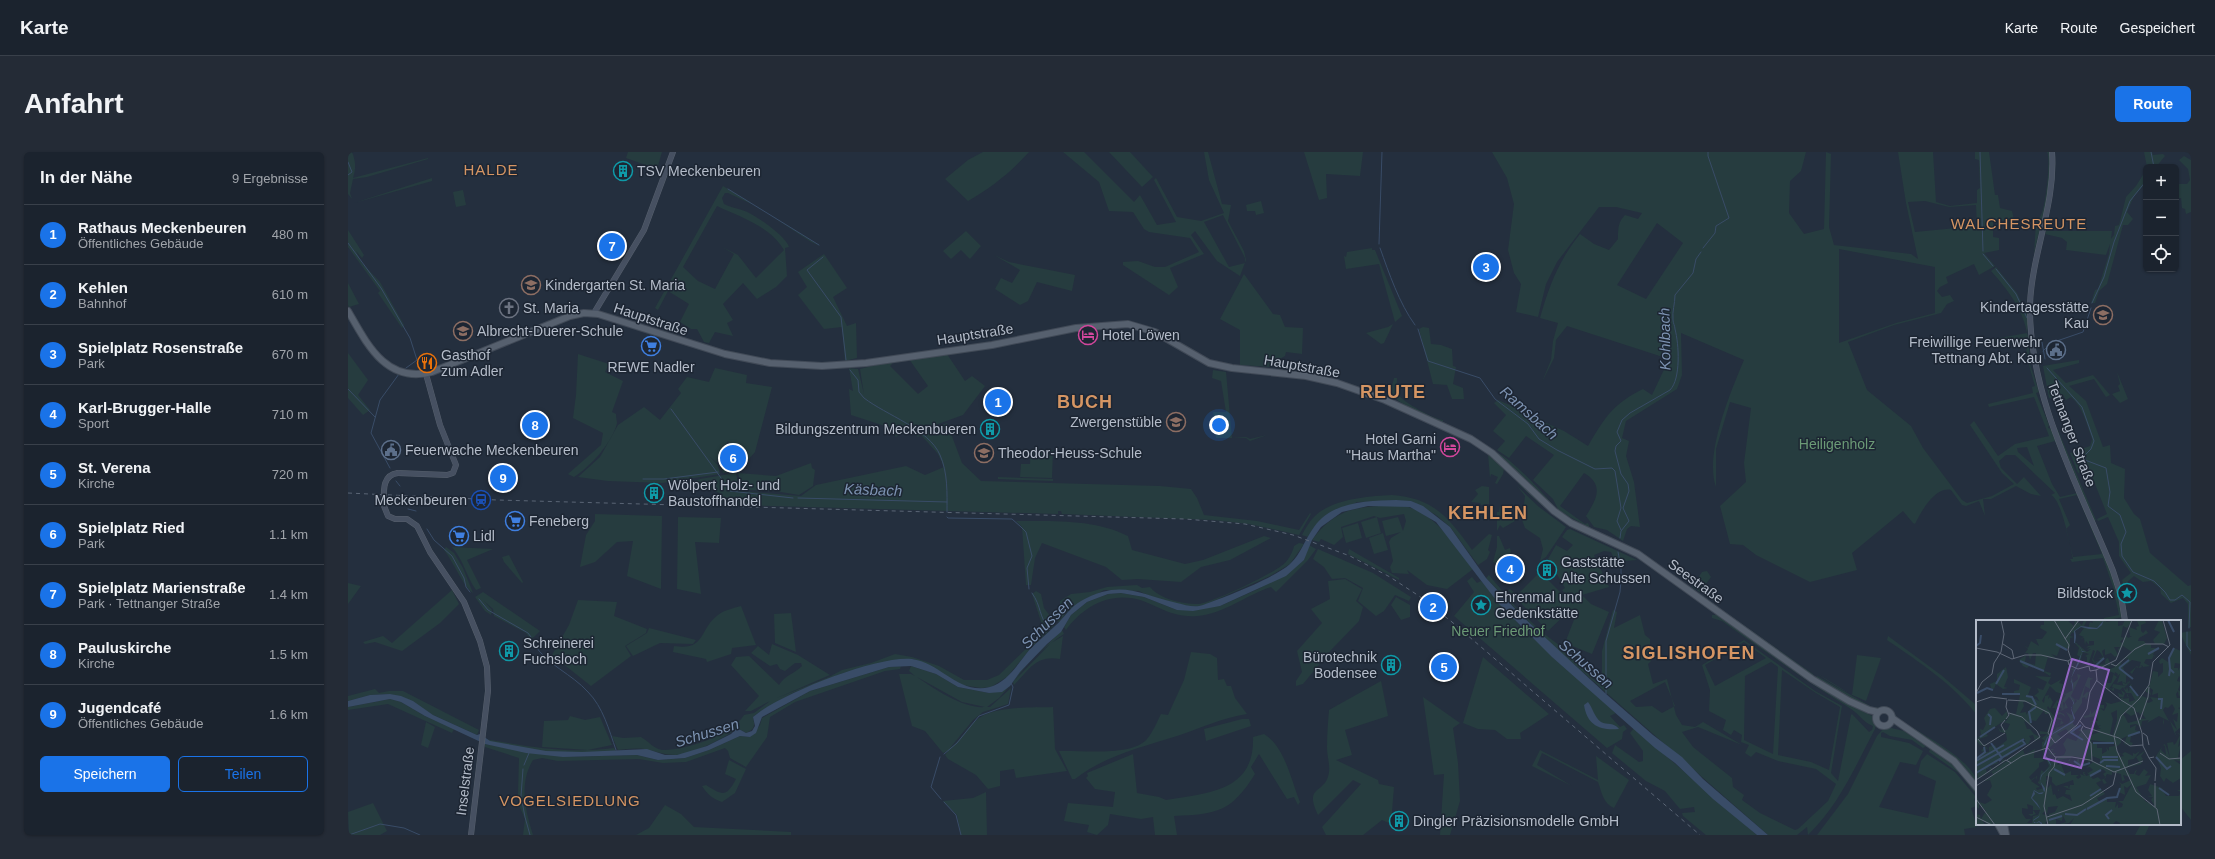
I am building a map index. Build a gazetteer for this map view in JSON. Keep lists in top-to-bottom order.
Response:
{
  "streets": {
    "main road": [
      "Hauptstraße",
      "Tettnanger Straße",
      "Seestraße",
      "Inselstraße"
    ]
  },
  "crossings": [
    ["Hauptstraße", "Seestraße"],
    ["Hauptstraße", "Inselstraße"]
  ],
  "districts": [
    "HALDE",
    "WALCHESREUTE",
    "REUTE",
    "BUCH",
    "KEHLEN",
    "SIGLISHOFEN",
    "VOGELSIEDLUNG"
  ],
  "water": [
    "Kohlbach",
    "Ramsbach",
    "Käsbach",
    "Schussen"
  ],
  "parks": ["Heiligenholz", "Neuer Friedhof"],
  "places": {
    "building": [
      "TSV Meckenbeuren",
      "Bildungszentrum Meckenbueren",
      "Wölpert Holz- und Baustoffhandel",
      "Gaststätte Alte Schussen",
      "Schreinerei Fuchsloch",
      "Bürotechnik Bodensee",
      "Dingler Präzisionsmodelle GmbH"
    ],
    "school or university": [
      "Kindergarten St. Maria",
      "Kindertagesstätte Kau",
      "Albrecht-Duerer-Schule",
      "Zwergenstüble",
      "Theodor-Heuss-Schule"
    ],
    "church": ["St. Maria"],
    "hotel": ["Hotel Löwen", "Hotel Garni \"Haus Martha\""],
    "supermarket": ["REWE Nadler", "Feneberg", "Lidl"],
    "public building": ["Freiwillige Feuerwehr Tettnang Abt. Kau", "Feuerwache Meckenbeuren"],
    "restaurant": ["Gasthof zum Adler"],
    "station": ["Meckenbeuren"],
    "place": ["Bildstock", "Ehrenmal und Gedenkstätte"]
  },
  "page": {
    "header": "Karte",
    "nav": ["Karte", "Route", "Gespeichert"],
    "buttons": [
      "Route",
      ["Speichern", "Teilen"]
    ],
    "title": "Anfahrt",
    "heading": ["In der Nähe", "9 Ergebnisse"],
    "map_buttons": ["+", "−"],
    "list": [
      {
        "mark": "1",
        "name": "Rathaus Meckenbeuren",
        "note": "Öffentliches Gebäude",
        "value": "480 m"
      },
      {
        "mark": "2",
        "name": "Kehlen",
        "note": "Bahnhof",
        "value": "610 m"
      },
      {
        "mark": "3",
        "name": "Spielplatz Rosenstraße",
        "note": "Park",
        "value": "670 m"
      },
      {
        "mark": "4",
        "name": "Karl-Brugger-Halle",
        "note": "Sport",
        "value": "710 m"
      },
      {
        "mark": "5",
        "name": "St. Verena",
        "note": "Kirche",
        "value": "720 m"
      },
      {
        "mark": "6",
        "name": "Spielplatz Ried",
        "note": "Park",
        "value": "1.1 km"
      },
      {
        "mark": "7",
        "name": "Spielplatz Marienstraße",
        "note": "Park · Tettnanger Straße",
        "value": "1.4 km"
      },
      {
        "mark": "8",
        "name": "Pauluskirche",
        "note": "Kirche",
        "value": "1.5 km"
      },
      {
        "mark": "9",
        "name": "Jugendcafé",
        "note": "Öffentliches Gebäude",
        "value": "1.6 km"
      }
    ],
    "pins": [
      "7",
      "3",
      "1",
      "8",
      "6",
      "9",
      "4",
      "2",
      "5"
    ]
  }
}
